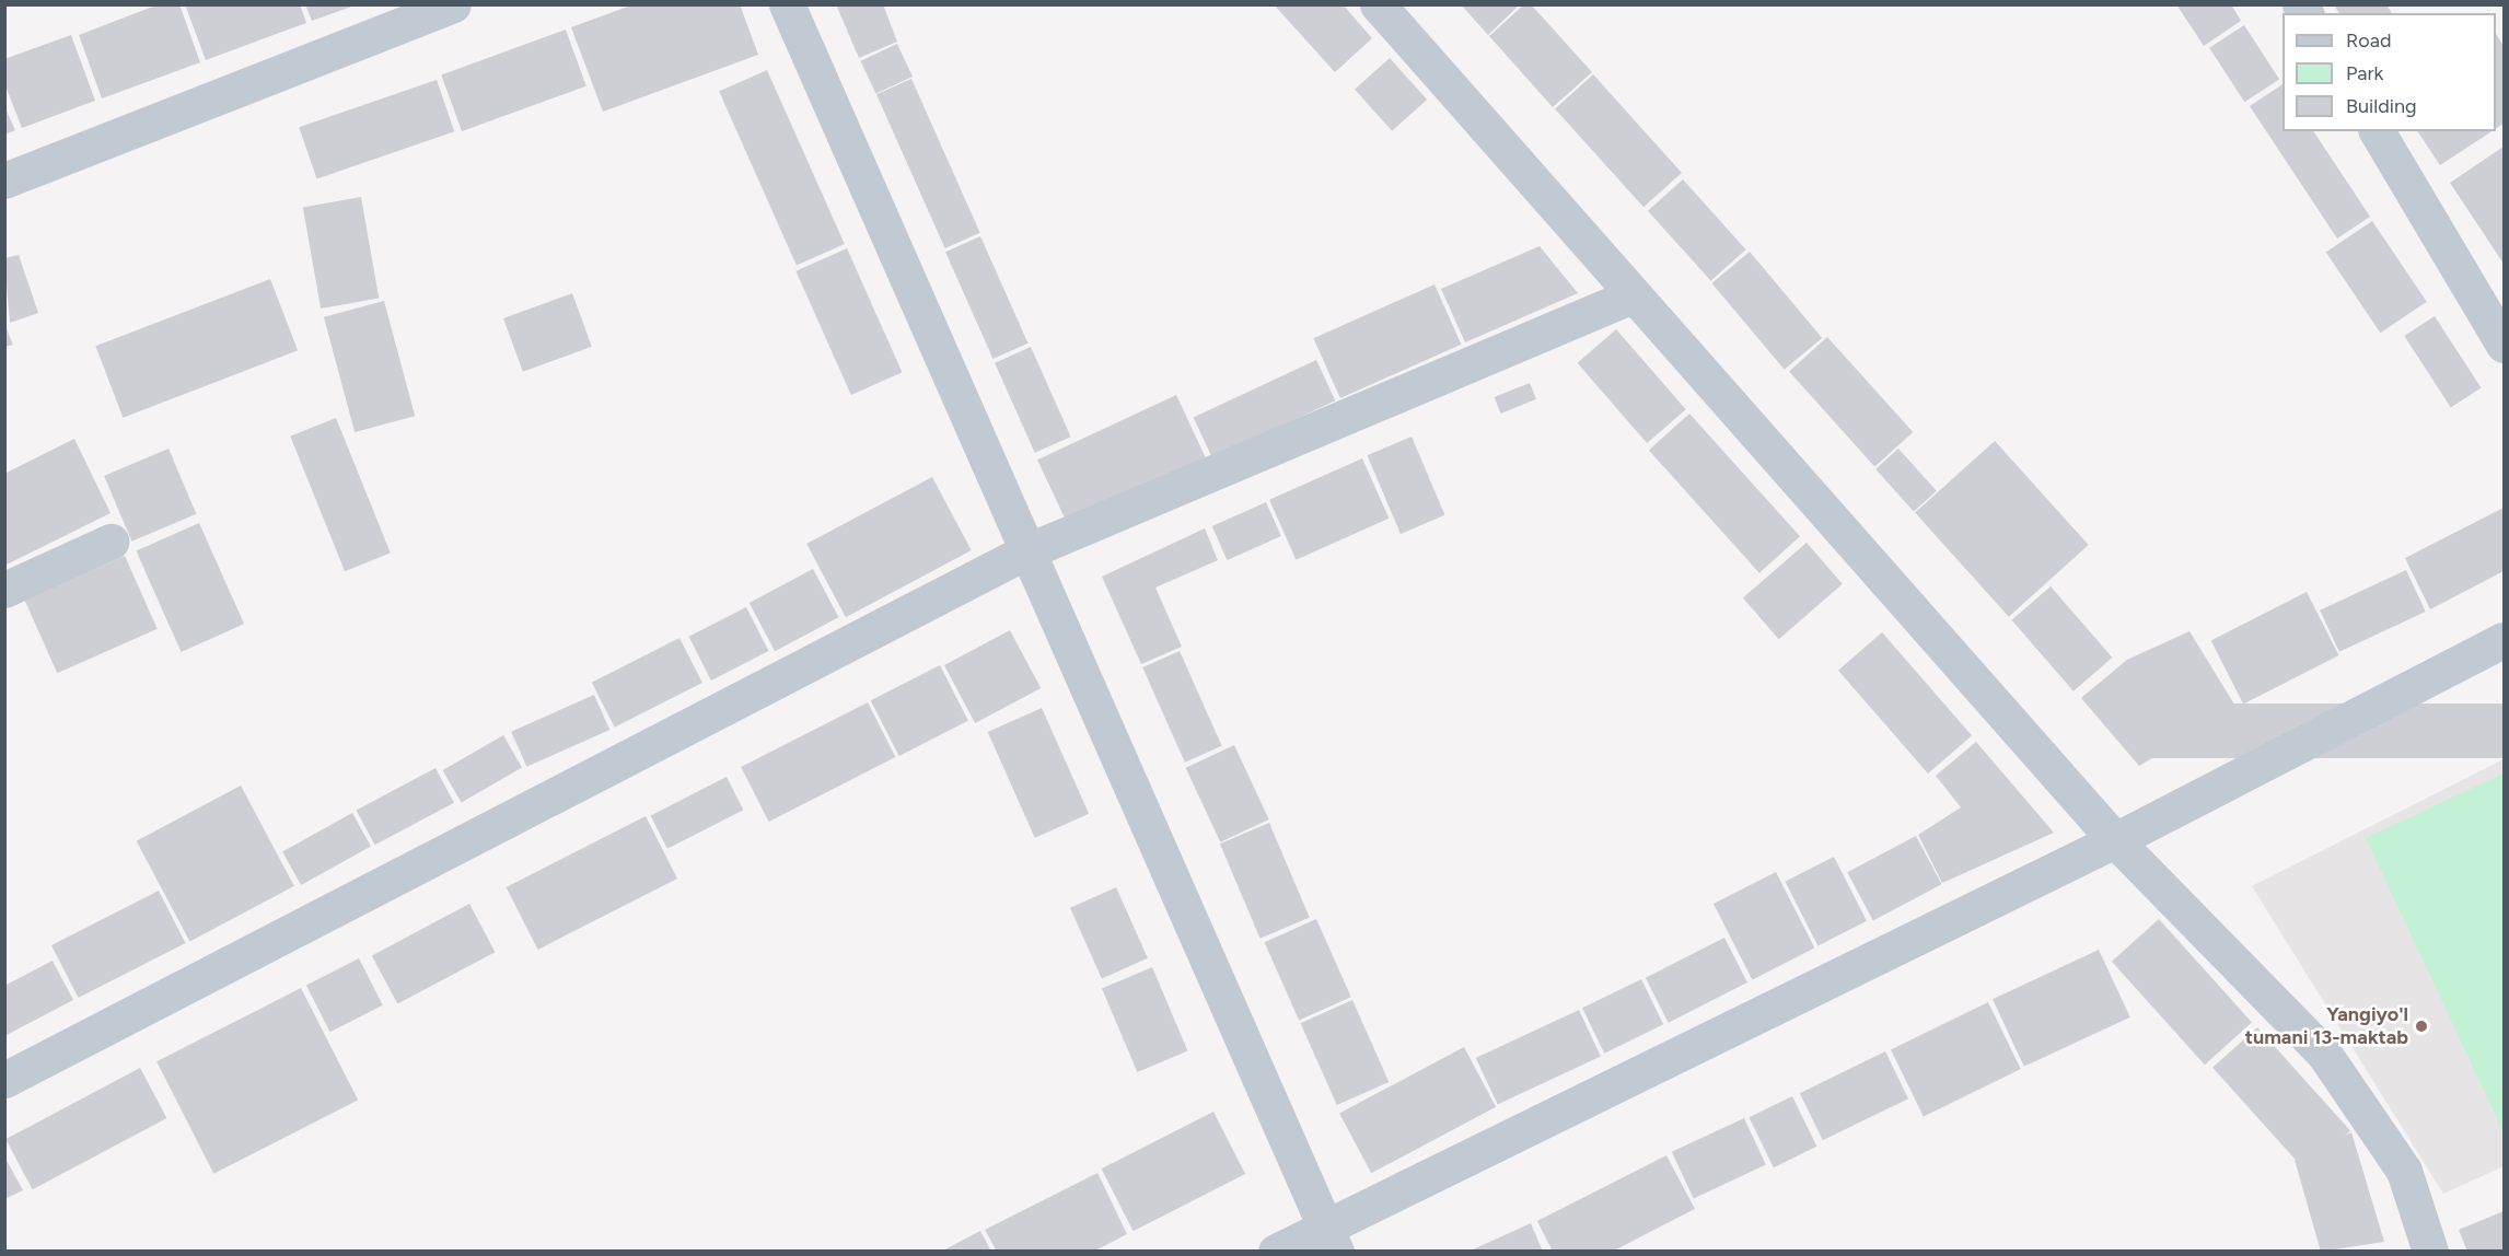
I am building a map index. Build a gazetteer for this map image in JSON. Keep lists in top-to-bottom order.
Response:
{
  "places": ["Yangiyo'l tumani 13-maktab"],
  "legend": ["Road", "Park", "Building"]
}
